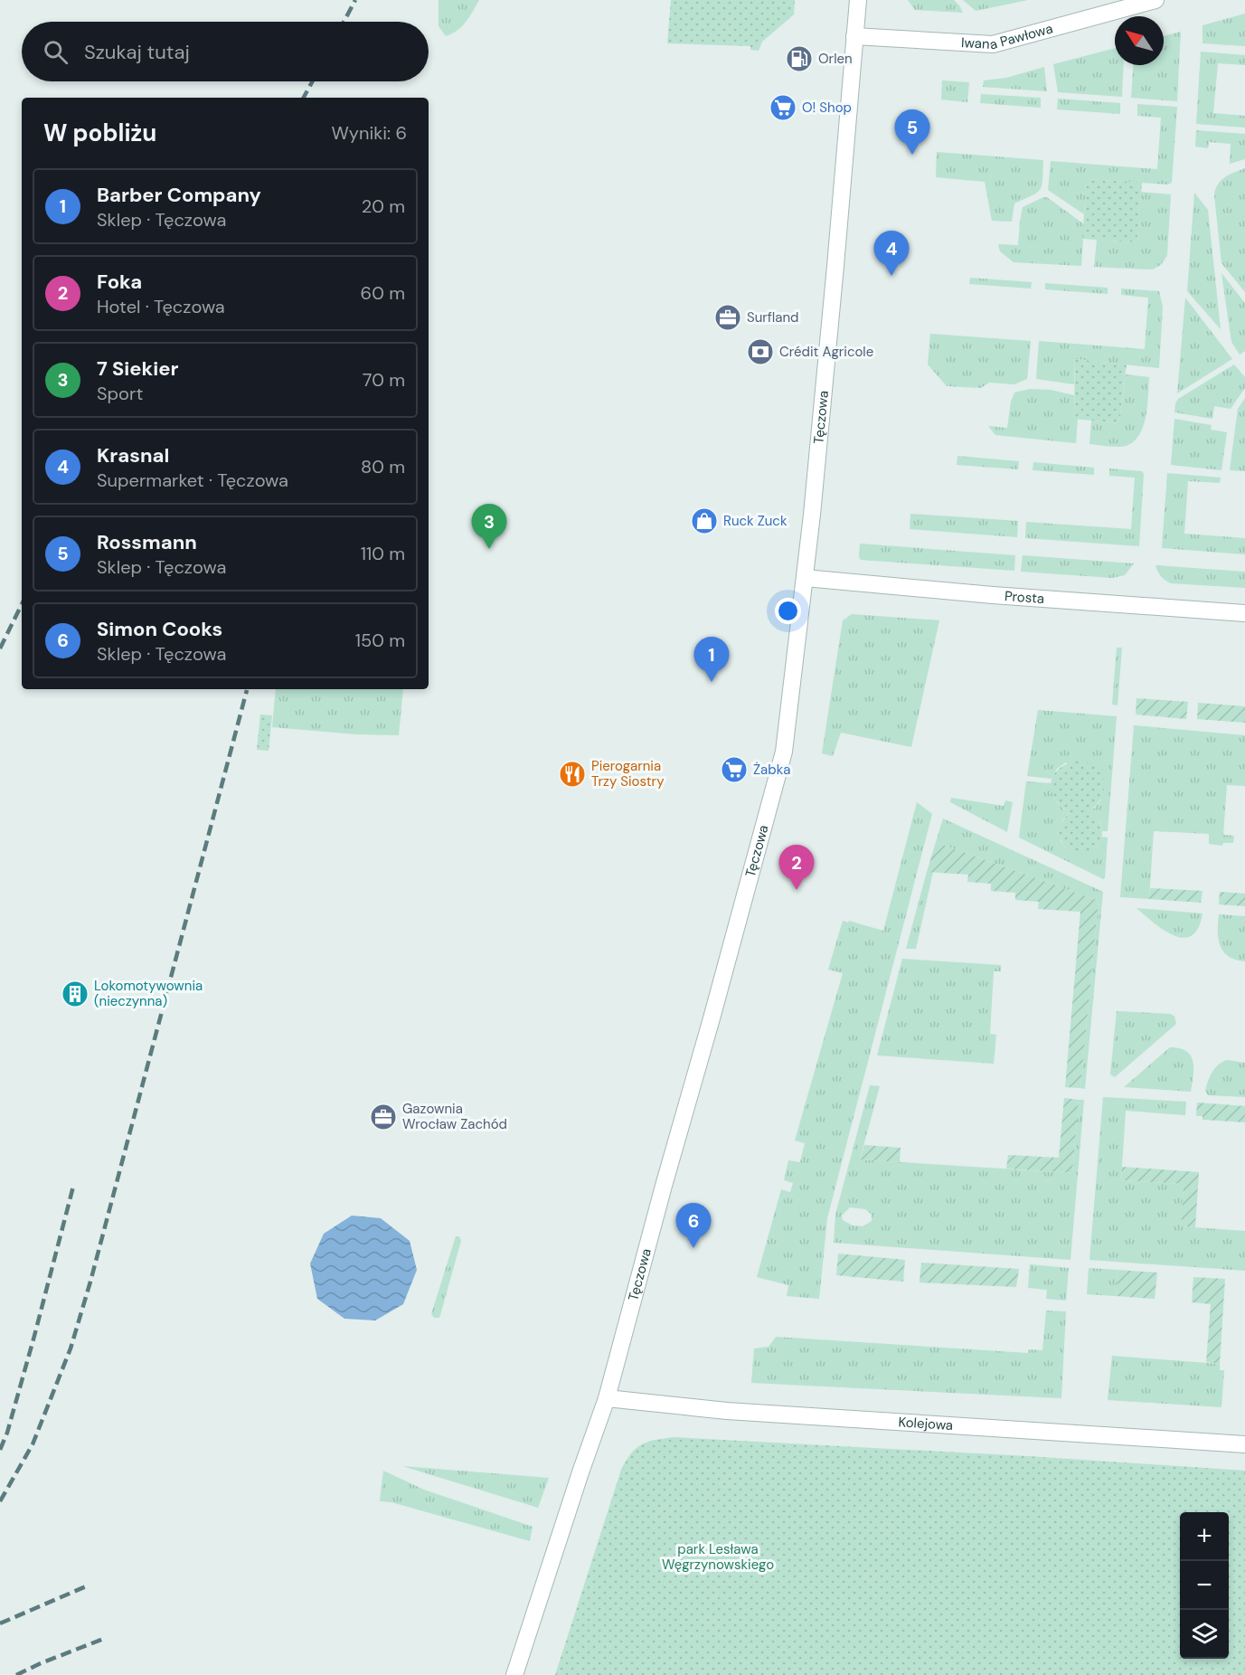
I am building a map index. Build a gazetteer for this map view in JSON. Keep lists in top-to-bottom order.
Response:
{
  "streets": {
    "street": [
      "Iwana Pawłowa",
      "Tęczowa",
      "Prosta",
      "Kolejowa"
    ]
  },
  "crossings": [
    ["Iwana Pawłowa", "Tęczowa"],
    ["Tęczowa", "Prosta"],
    ["Tęczowa", "Kolejowa"]
  ],
  "parks": ["park Lesława Węgrzynowskiego"],
  "places": {
    "fuel station": ["Orlen"],
    "supermarket": ["O! Shop", "Żabka"],
    "office": ["Surfland", "Gazownia Wrocław Zachód"],
    "bank": ["Crédit Agricole"],
    "shop": ["Ruck Zuck"],
    "restaurant": ["Pierogarnia Trzy Siostry"],
    "building": ["Lokomotywownia (nieczynna)"]
  },
  "north": "top left",
  "page": {
    "search": "Szukaj tutaj",
    "heading": ["W pobliżu", "Wyniki: 6"],
    "pins": [
      "5",
      "4",
      "3",
      "1",
      "2",
      "6"
    ],
    "list": [
      {
        "mark": "1",
        "name": "Barber Company",
        "note": "Sklep · Tęczowa",
        "value": "20 m"
      },
      {
        "mark": "2",
        "name": "Foka",
        "note": "Hotel · Tęczowa",
        "value": "60 m"
      },
      {
        "mark": "3",
        "name": "7 Siekier",
        "note": "Sport",
        "value": "70 m"
      },
      {
        "mark": "4",
        "name": "Krasnal",
        "note": "Supermarket · Tęczowa",
        "value": "80 m"
      },
      {
        "mark": "5",
        "name": "Rossmann",
        "note": "Sklep · Tęczowa",
        "value": "110 m"
      },
      {
        "mark": "6",
        "name": "Simon Cooks",
        "note": "Sklep · Tęczowa",
        "value": "150 m"
      }
    ],
    "map_buttons": ["+", "−"]
  }
}
